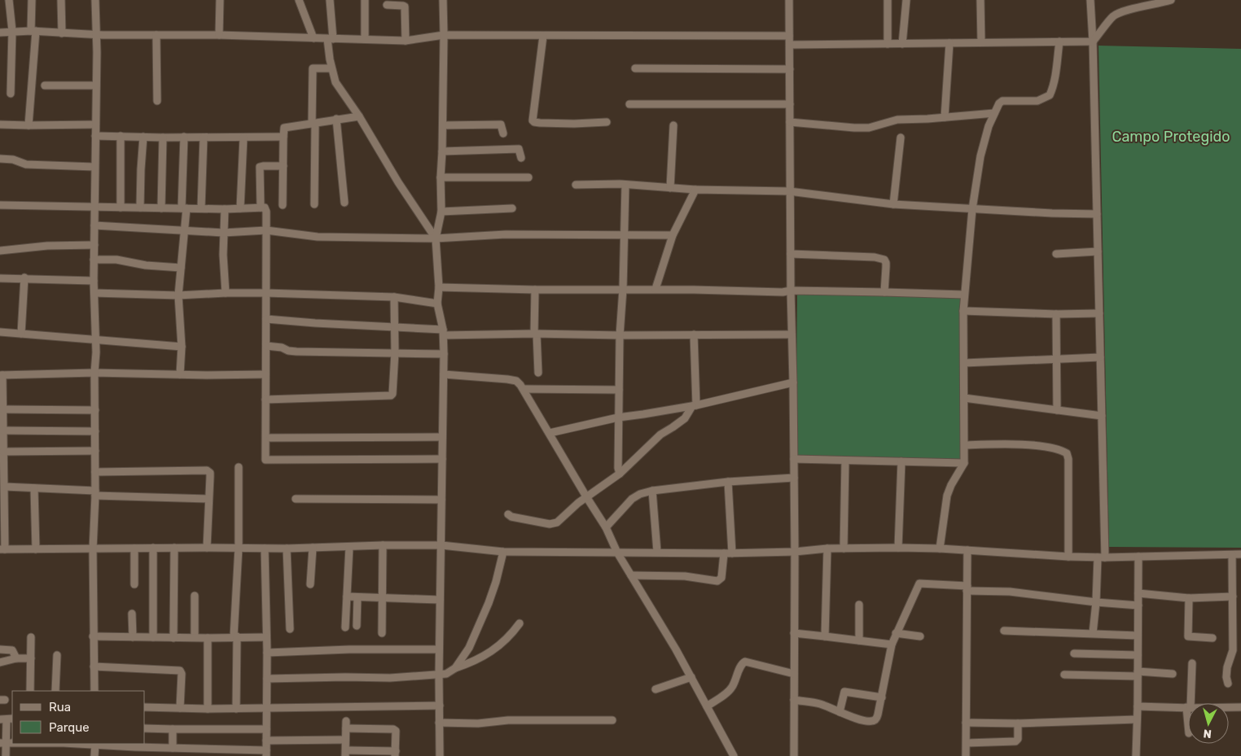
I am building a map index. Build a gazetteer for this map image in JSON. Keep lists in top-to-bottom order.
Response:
{
  "parks": ["Campo Protegido"],
  "legend": ["Rua", "Parque"],
  "north": "bottom"
}
